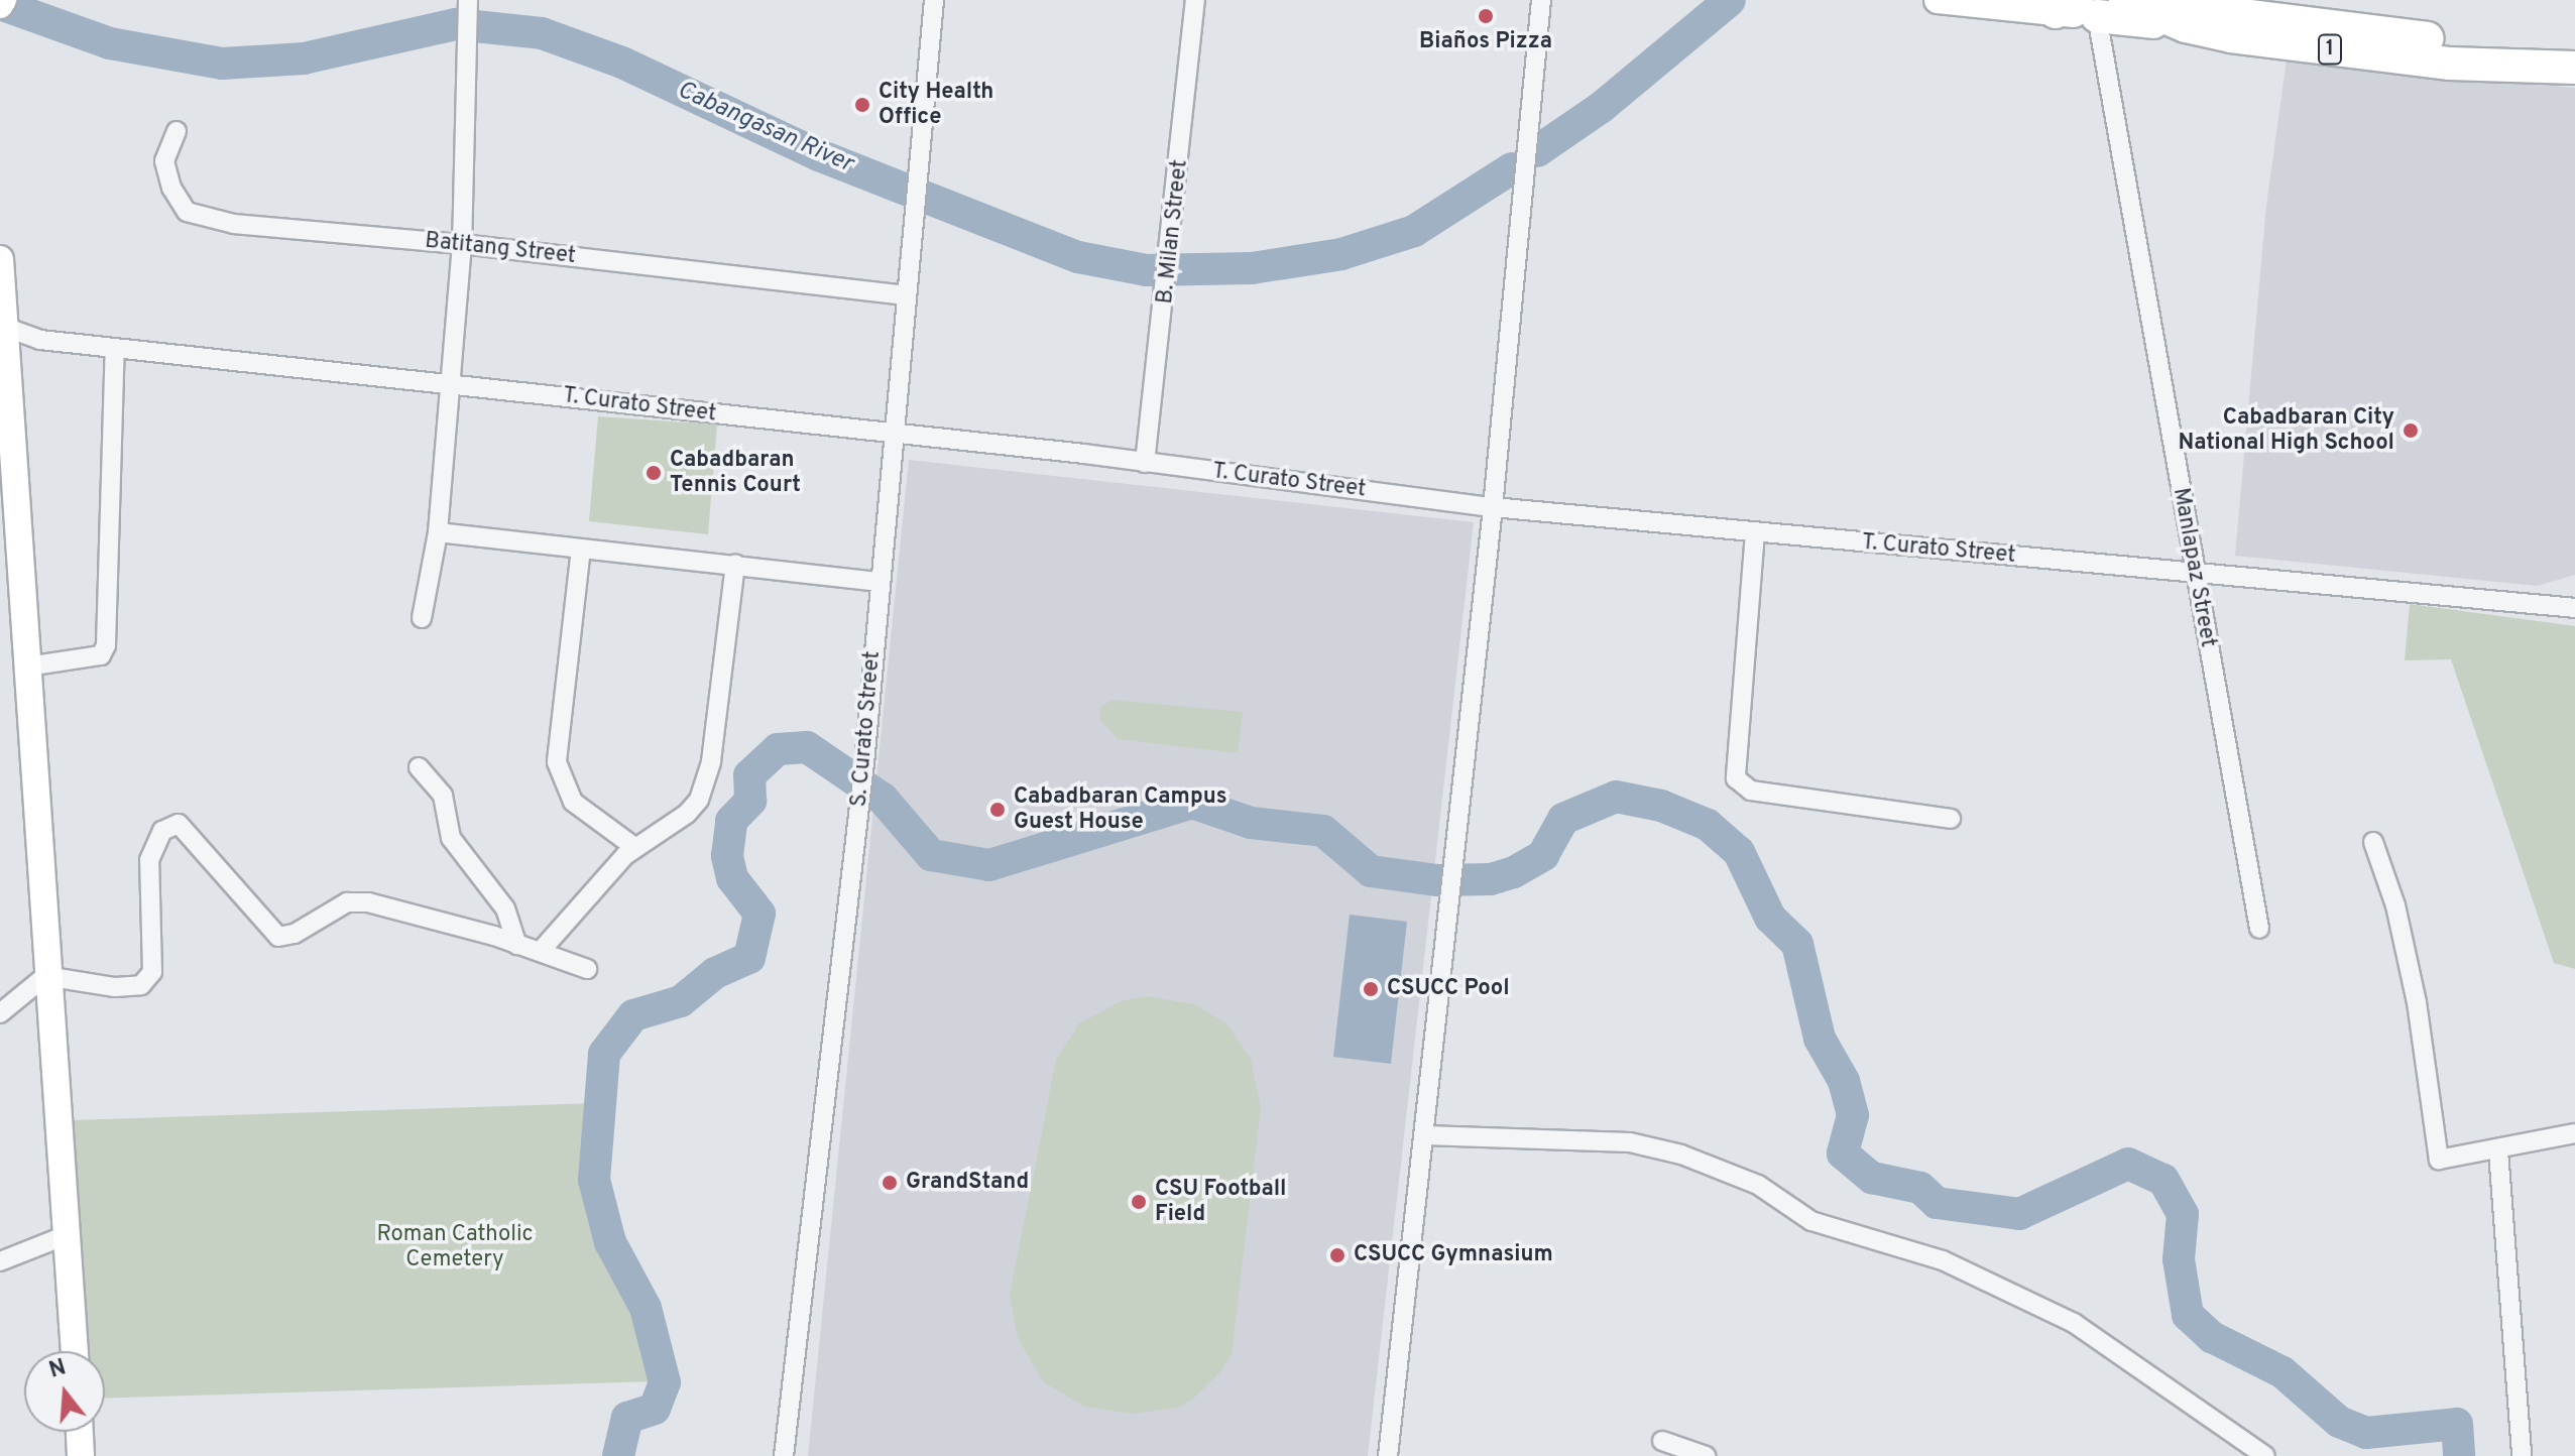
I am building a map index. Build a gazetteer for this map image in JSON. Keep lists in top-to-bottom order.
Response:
{
  "streets": {
    "highway": ["1"],
    "street": [
      "B. Milan Street",
      "Batitang Street",
      "T. Curato Street",
      "Manlapaz Street",
      "S. Curato Street"
    ]
  },
  "crossings": [
    ["B. Milan Street", "T. Curato Street"],
    ["Batitang Street", "S. Curato Street"],
    ["T. Curato Street", "Manlapaz Street"],
    ["T. Curato Street", "S. Curato Street"]
  ],
  "water": ["Cabangasan River"],
  "parks": ["Roman Catholic Cemetery"],
  "places": [
    "Biaños Pizza",
    "City Health Office",
    "Cabadbaran City National High School",
    "Cabadbaran Tennis Court",
    "Cabadbaran Campus Guest House",
    "CSUCC Pool",
    "GrandStand",
    "CSU Football Field",
    "CSUCC Gymnasium"
  ],
  "north": "top"
}
